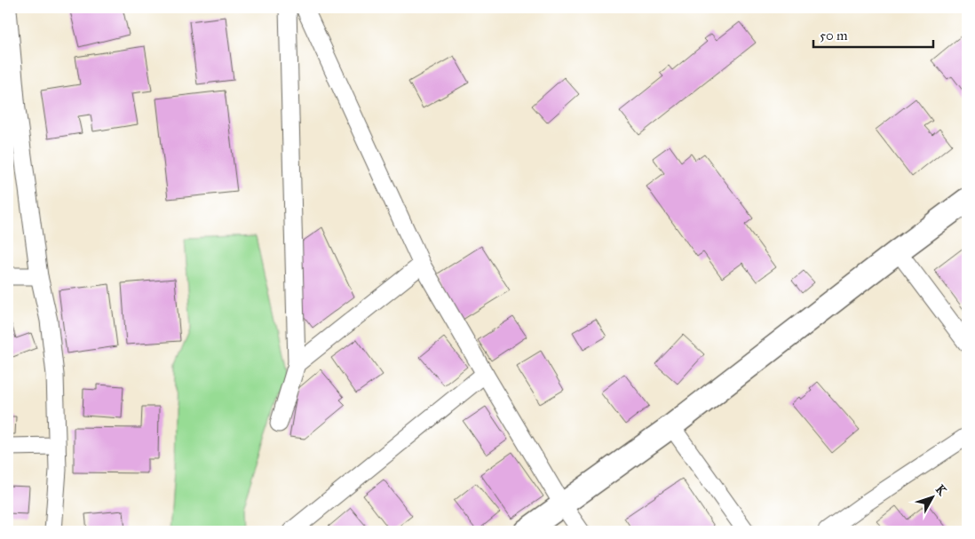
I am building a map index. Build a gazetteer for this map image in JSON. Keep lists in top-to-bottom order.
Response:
{
  "scale_bar": "50 m",
  "north": "top right"
}
